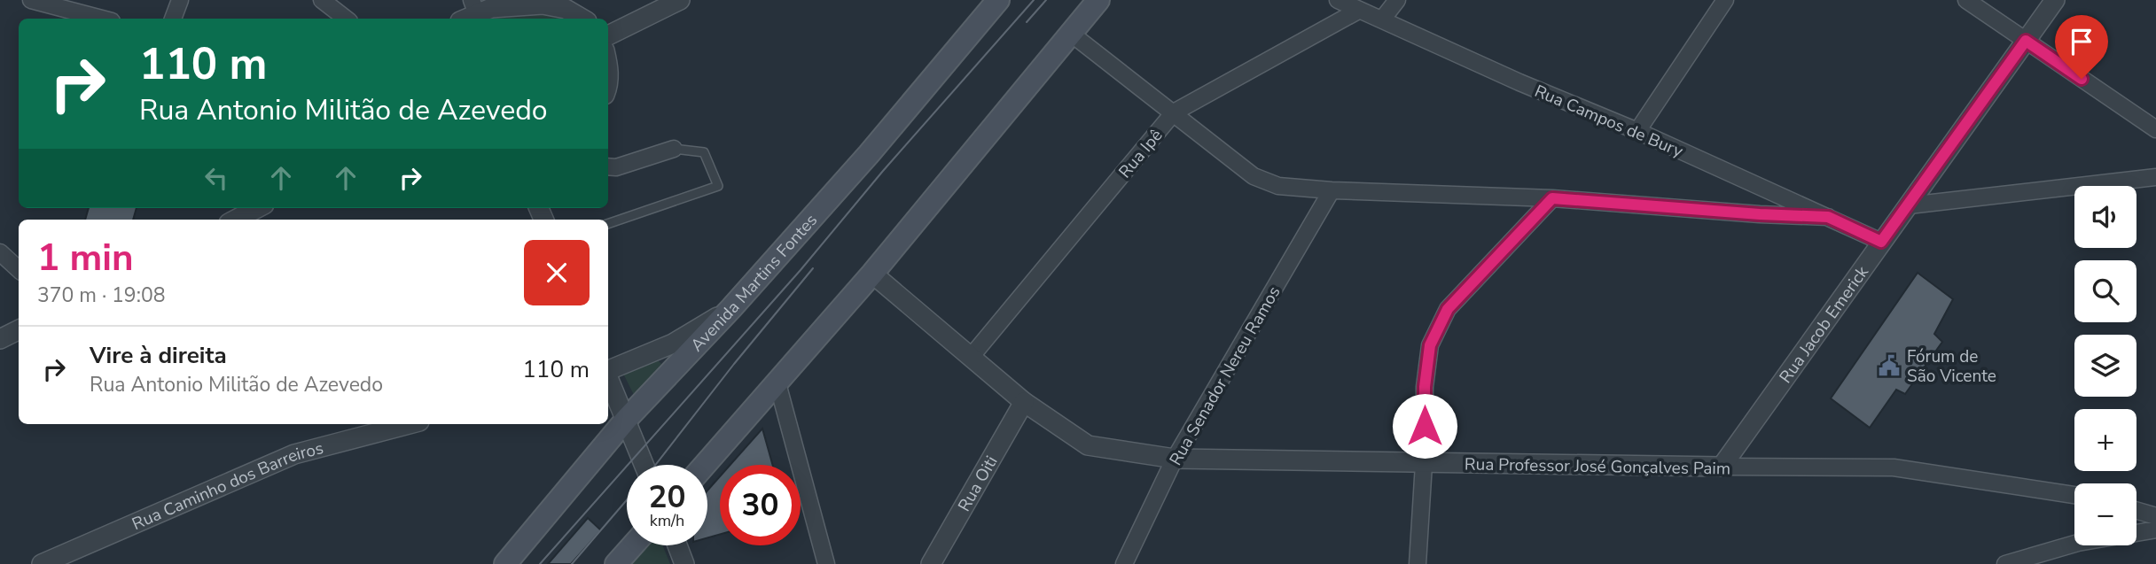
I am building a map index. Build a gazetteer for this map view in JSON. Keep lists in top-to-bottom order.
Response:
{
  "streets": {
    "main road": ["Avenida Martins Fontes"],
    "street": [
      "Rua Campos de Bury",
      "Rua Ipê",
      "Rua Jacob Emerick",
      "Rua Senador Nereu Ramos",
      "Rua Professor José Gonçalves Paim",
      "Rua Oiti",
      "Rua Caminho dos Barreiros"
    ]
  },
  "crossings": [
    ["Rua Campos de Bury", "Rua Ipê"],
    ["Rua Campos de Bury", "Rua Jacob Emerick"],
    ["Rua Ipê", "Rua Professor José Gonçalves Paim"],
    ["Rua Jacob Emerick", "Rua Professor José Gonçalves Paim"],
    ["Rua Senador Nereu Ramos", "Rua Professor José Gonçalves Paim"],
    ["Rua Professor José Gonçalves Paim", "Rua Oiti"]
  ],
  "places": {
    "public building": ["Fórum de São Vicente"]
  },
  "page": {
    "turn": ["110 m", "Rua Antonio Militão de Azevedo"],
    "map_buttons": ["+", "−"],
    "heading": ["1 min", "370 m · 19:08"],
    "list": [
      {
        "name": "Vire à direita",
        "note": "Rua Antonio Militão de Azevedo",
        "value": "110 m"
      }
    ],
    "speed": "20 km/h",
    "limit": "30"
  }
}
